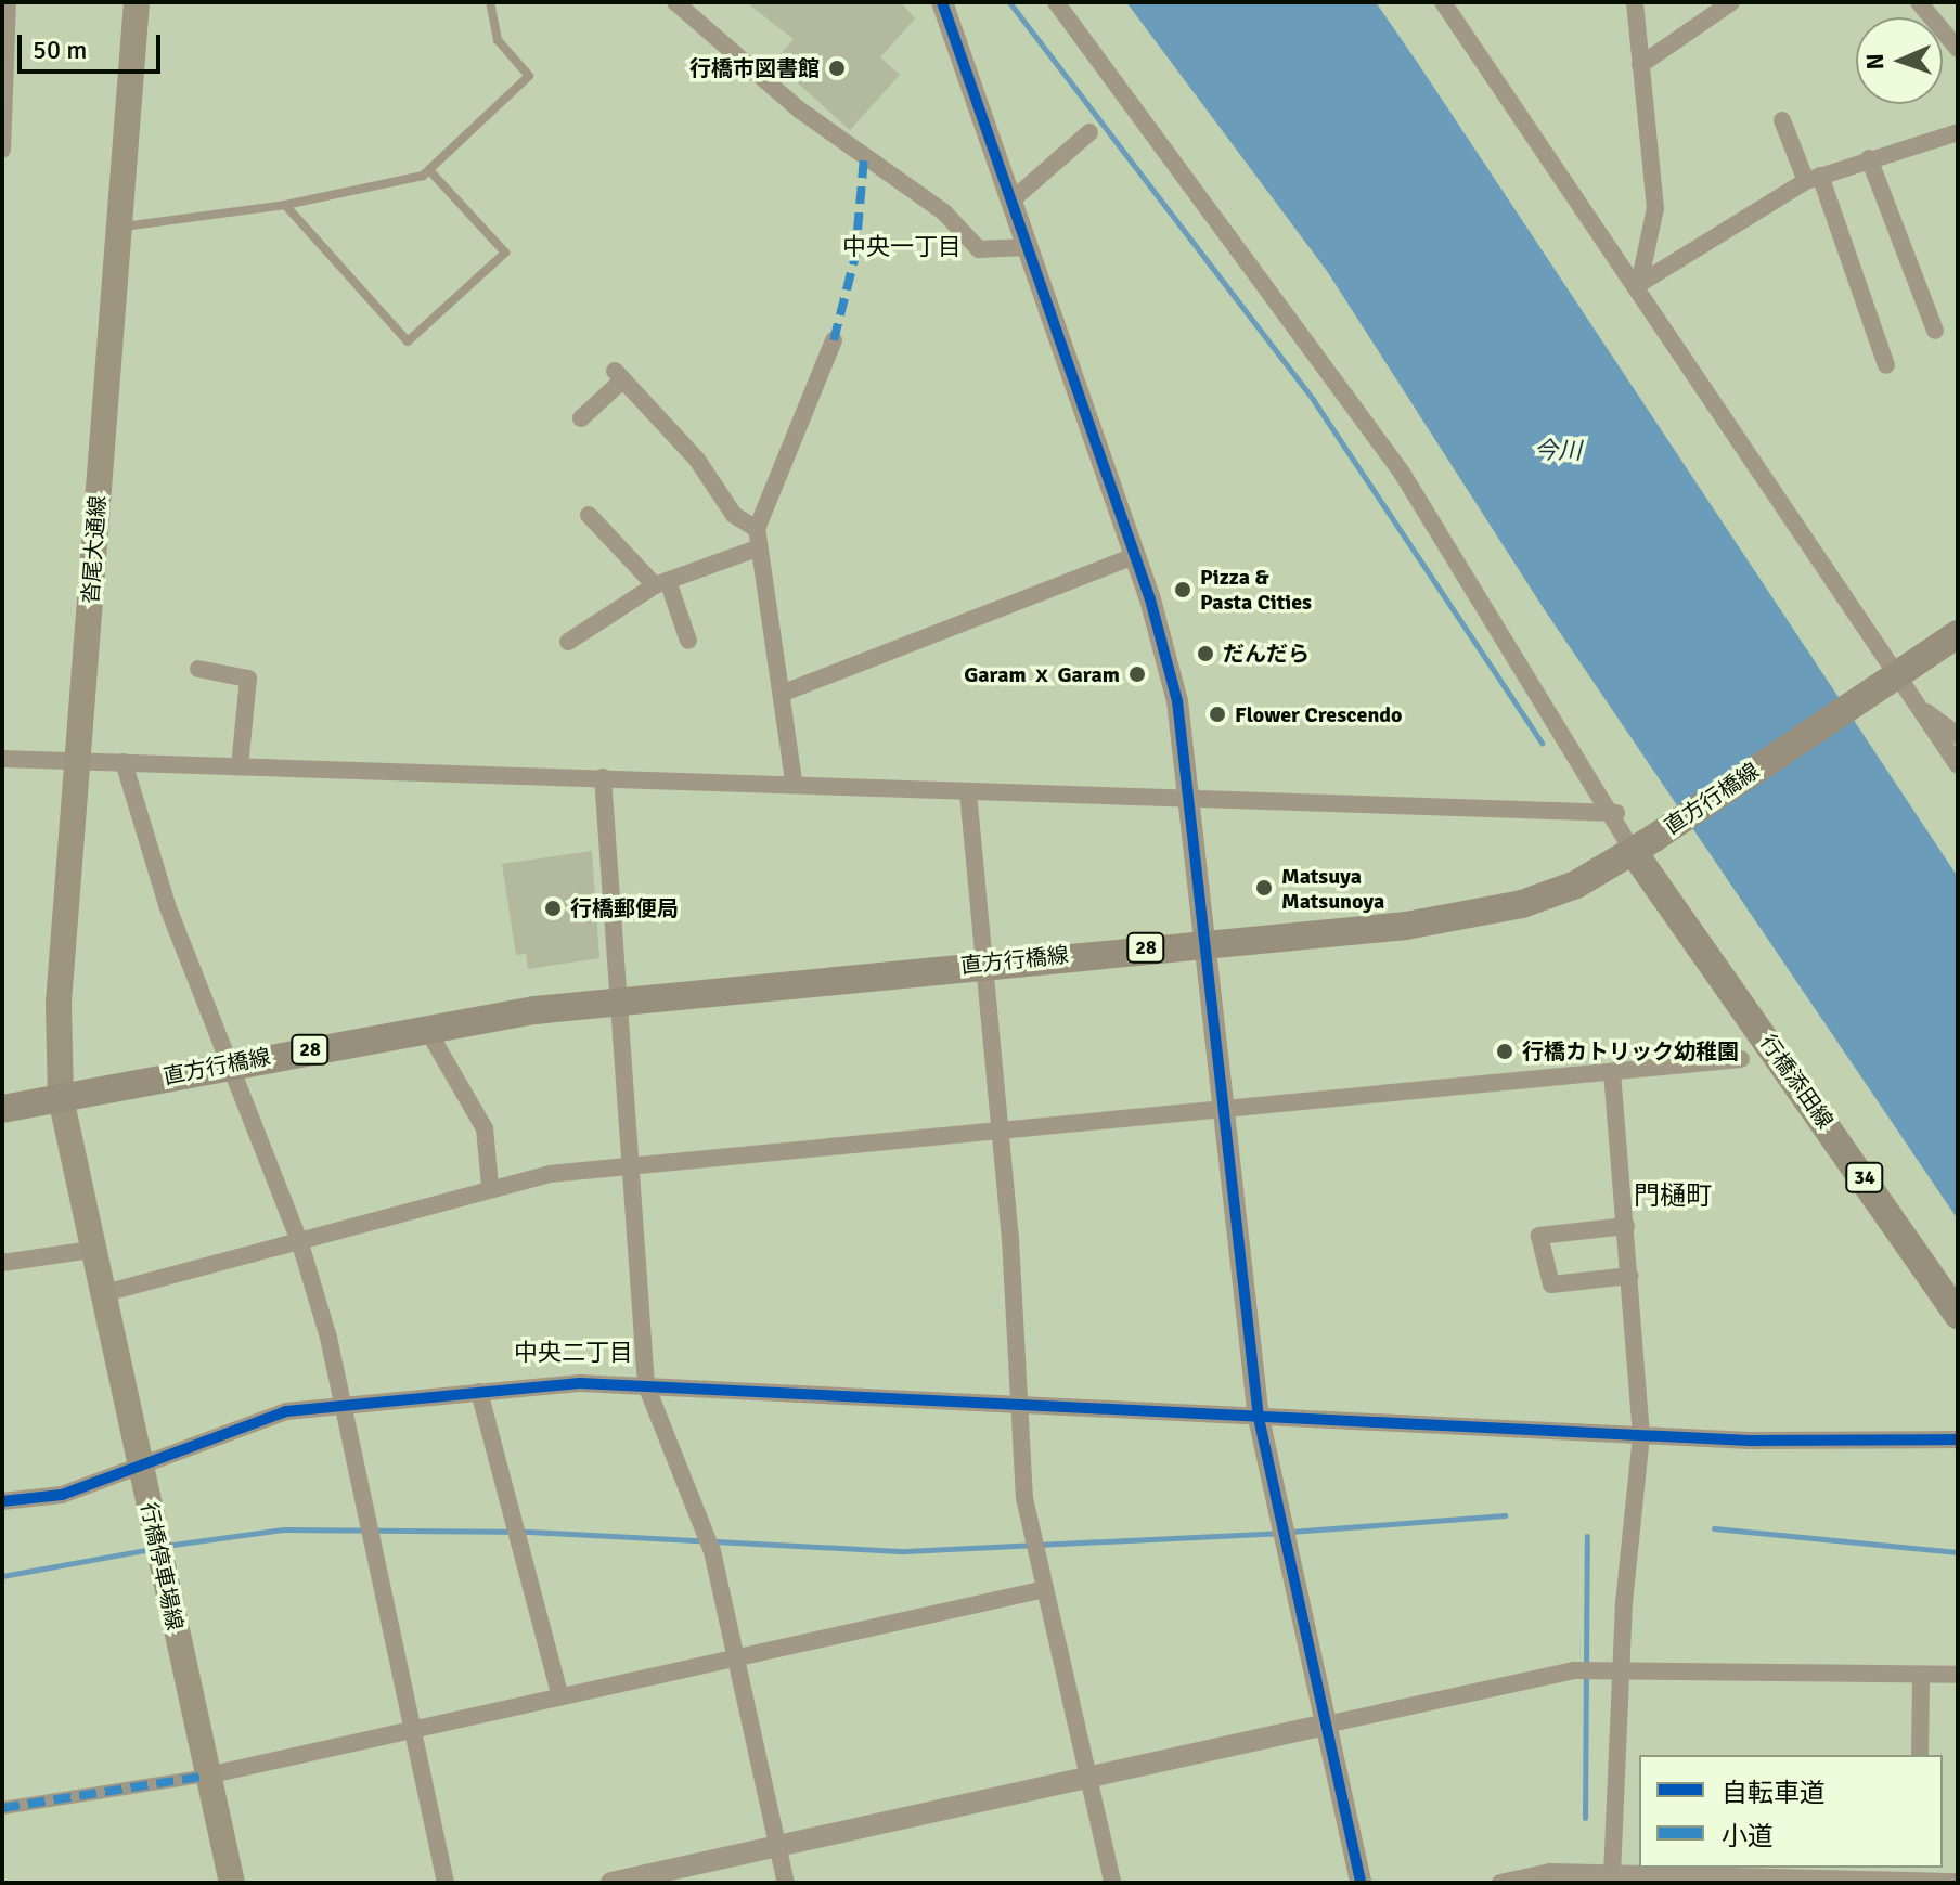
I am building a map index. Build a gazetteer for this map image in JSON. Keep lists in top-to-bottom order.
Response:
{
  "streets": {
    "main road": [
      "沓尾大通線",
      "直方行橋線",
      "28",
      "行橋添田線",
      "34",
      "行橋停車場線"
    ]
  },
  "crossings": [
    ["沓尾大通線", "直方行橋線"],
    ["沓尾大通線", "行橋停車場線"],
    ["直方行橋線", "行橋添田線"],
    ["直方行橋線", "行橋停車場線"]
  ],
  "districts": ["中央一丁目", "門樋町", "中央二丁目"],
  "water": ["今川"],
  "places": [
    "行橋市図書館",
    "Pizza & Pasta Cities",
    "だんだら",
    "Garam ｘ Garam",
    "Flower Crescendo",
    "Matsuya Matsunoya",
    "行橋郵便局",
    "行橋カトリック幼稚園"
  ],
  "legend": ["自転車道", "小道"],
  "scale_bar": "50 m",
  "north": "left"
}
